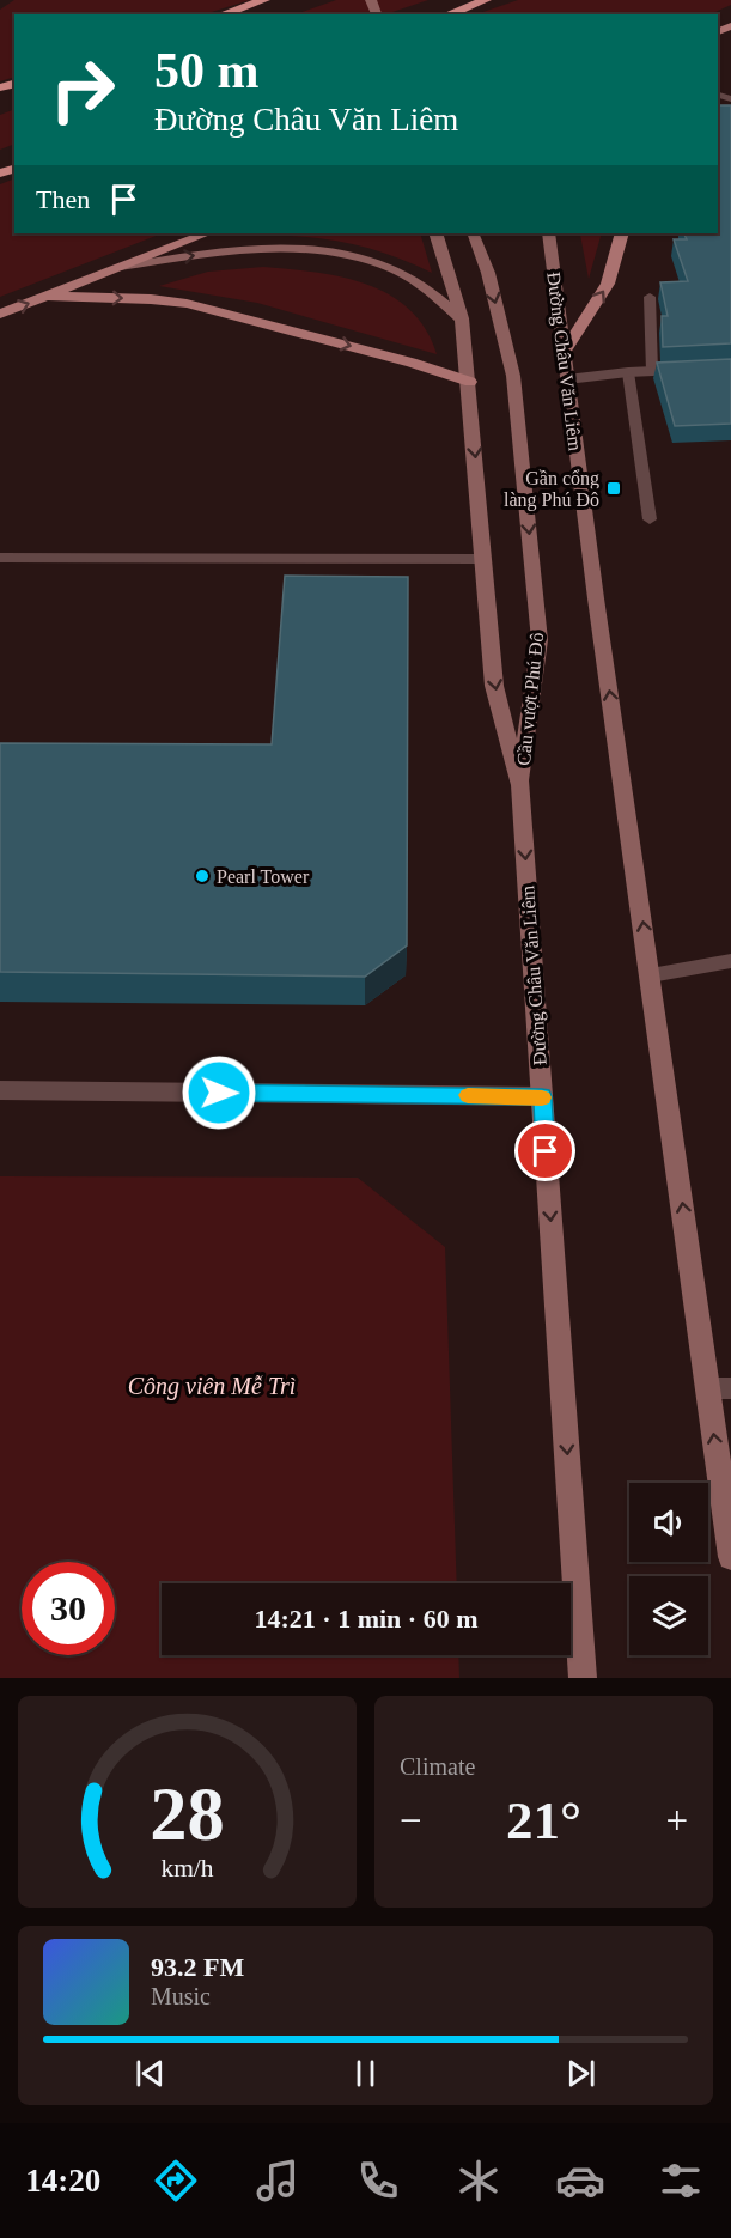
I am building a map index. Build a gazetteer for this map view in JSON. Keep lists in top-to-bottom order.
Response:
{
  "streets": {
    "main road": ["Đường Châu Văn Liêm", "Cầu vượt Phú Đô"]
  },
  "crossings": [
    ["Đường Châu Văn Liêm", "Cầu vượt Phú Đô"]
  ],
  "one_way": ["Cầu vượt Phú Đô"],
  "parks": ["Công viên Mễ Trì"],
  "places": {
    "transit": ["Gần cổng làng Phú Đô"],
    "other": ["Pearl Tower"]
  },
  "page": {
    "turn": ["50 m", "Đường Châu Văn Liêm"],
    "then": "Then",
    "limit": "30",
    "trip": "14:21 · 1 min · 60 m",
    "tile": "Climate",
    "heat": ["−", "21°", "+"],
    "song": ["93.2 FM", "Music"],
    "tabs": "14:20",
    "gauge": ["28", "km/h"]
  }
}
